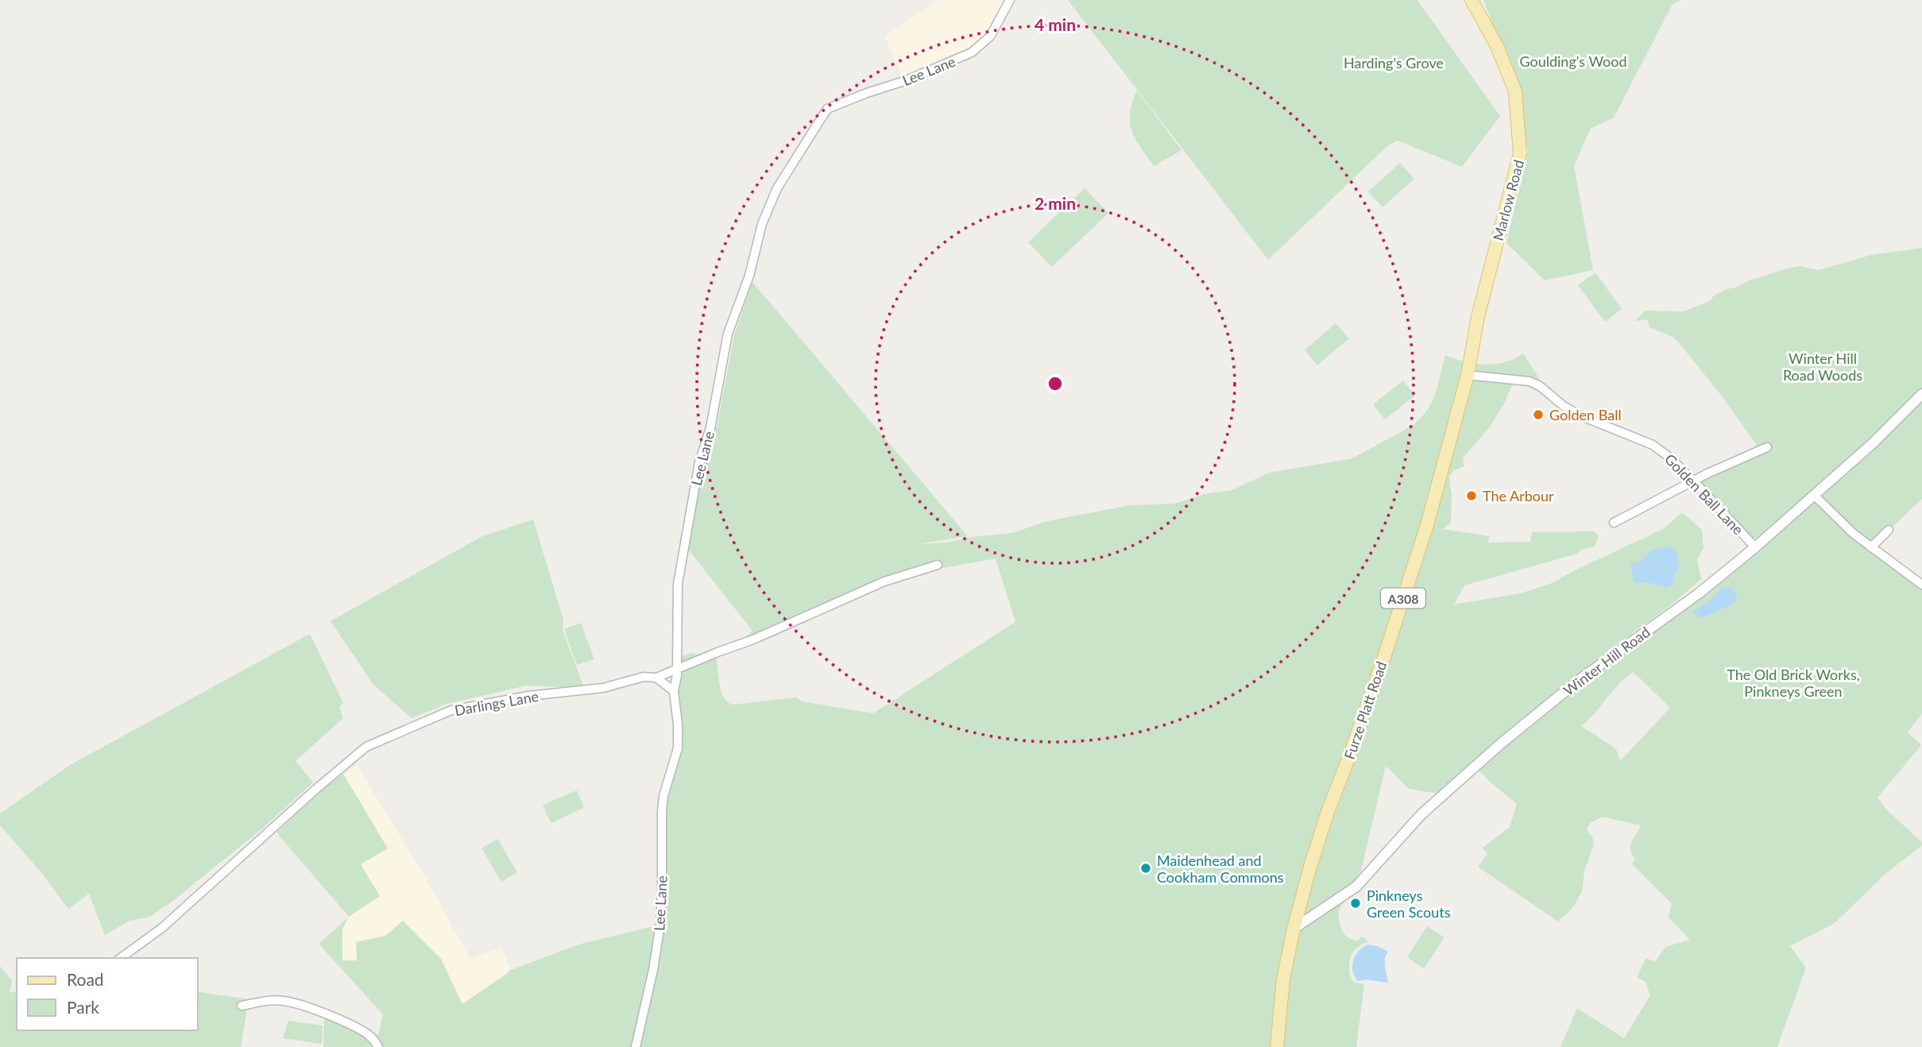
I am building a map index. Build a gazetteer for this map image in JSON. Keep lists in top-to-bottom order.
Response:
{
  "streets": {
    "main road": ["Marlow Road", "A308", "Furze Platt Road"],
    "street": [
      "Lee Lane",
      "Golden Ball Lane",
      "Winter Hill Road",
      "Darlings Lane"
    ]
  },
  "crossings": [
    ["Lee Lane", "Darlings Lane"],
    ["Marlow Road", "Golden Ball Lane"],
    ["Marlow Road", "Furze Platt Road"],
    ["Golden Ball Lane", "Winter Hill Road"],
    ["Golden Ball Lane", "Furze Platt Road"],
    ["Winter Hill Road", "Furze Platt Road"]
  ],
  "parks": [
    "Goulding's Wood",
    "Harding's Grove",
    "Winter Hill Road Woods",
    "The Old Brick Works, Pinkneys Green"
  ],
  "places": [
    "Golden Ball",
    "The Arbour",
    "Maidenhead and Cookham Commons",
    "Pinkneys Green Scouts"
  ],
  "legend": ["Road", "Park"],
  "rings": ["4 min", "2 min"]
}
